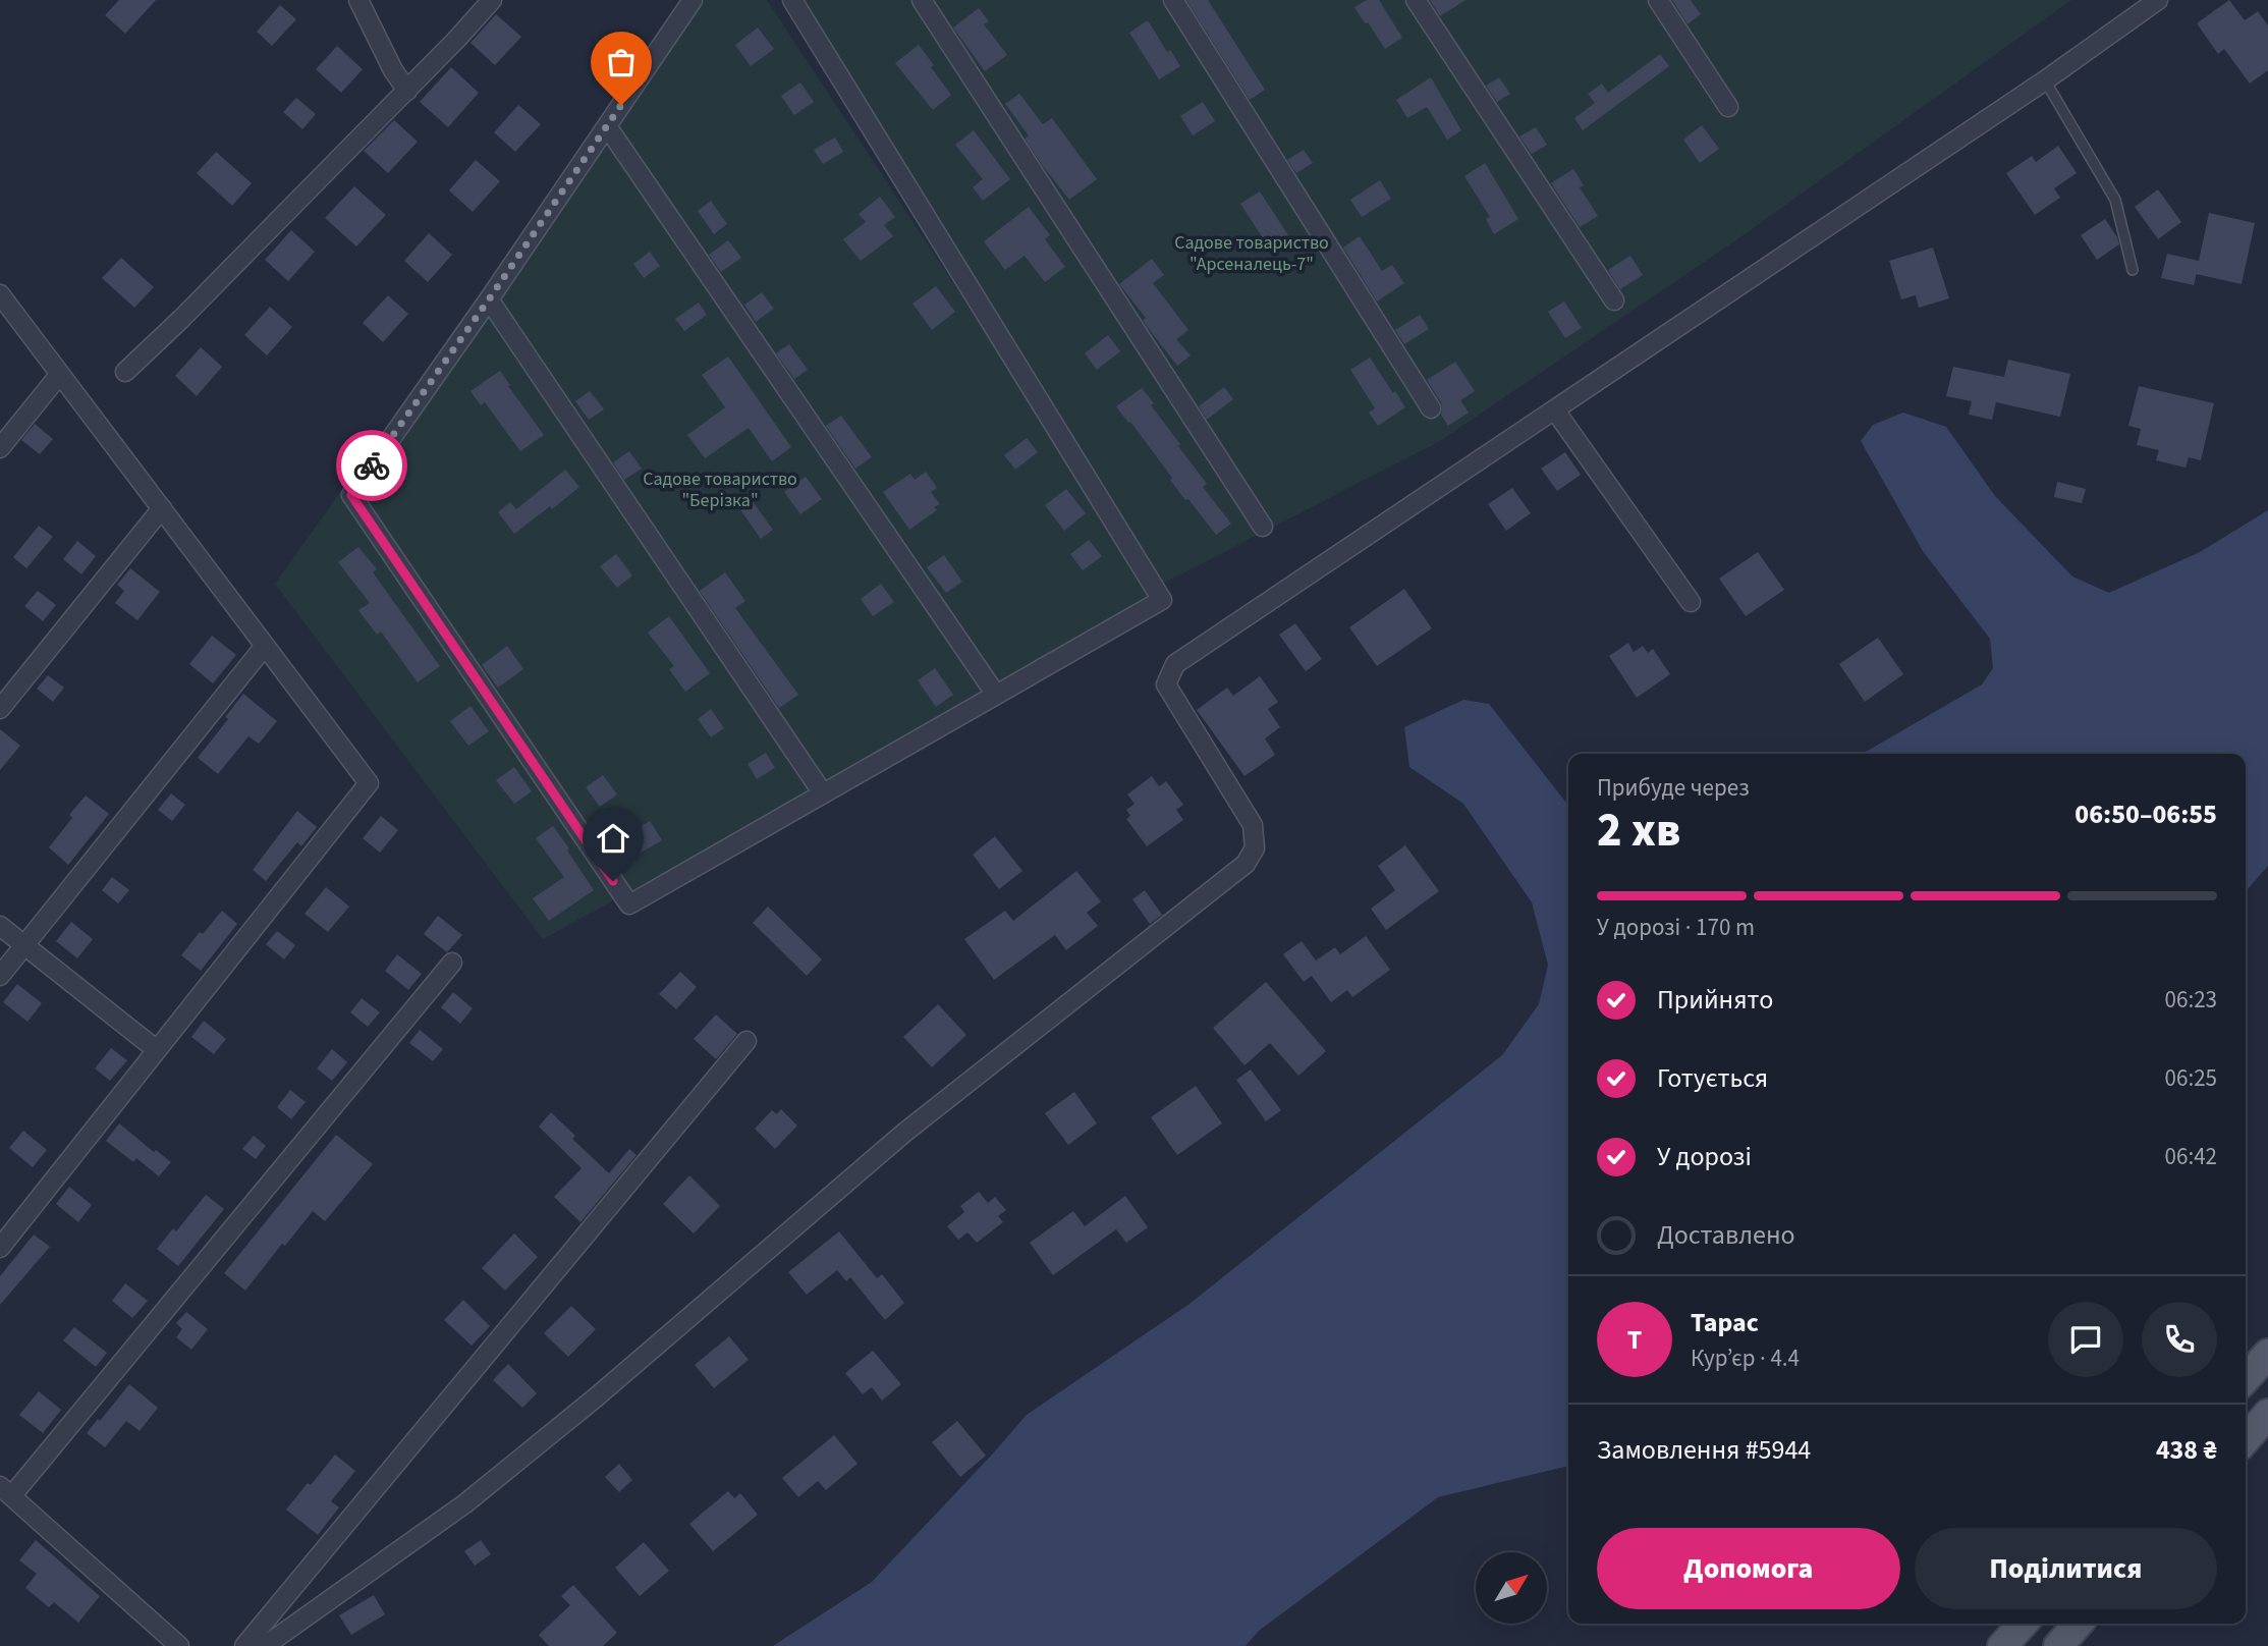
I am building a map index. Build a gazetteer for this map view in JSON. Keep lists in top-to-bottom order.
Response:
{
  "parks": ["Садове товариство \"Арсеналець-7\"", "Садове товариство \"Берізка\""],
  "north": "top right",
  "page": {
    "heading": ["2 хв", "Прибуде через", "06:50–06:55"],
    "panel": [
      "Тарас",
      "Кур’єр · 4.4",
      "Замовлення #5944",
      "438 ₴"
    ],
    "bar": "У дорозі · 170 m",
    "list": [
      ["Прийнято", "06:23"],
      ["Готується", "06:25"],
      ["У дорозі", "06:42"],
      "Доставлено"
    ],
    "round": "Т",
    "buttons": ["Допомога", "Поділитися"]
  }
}
